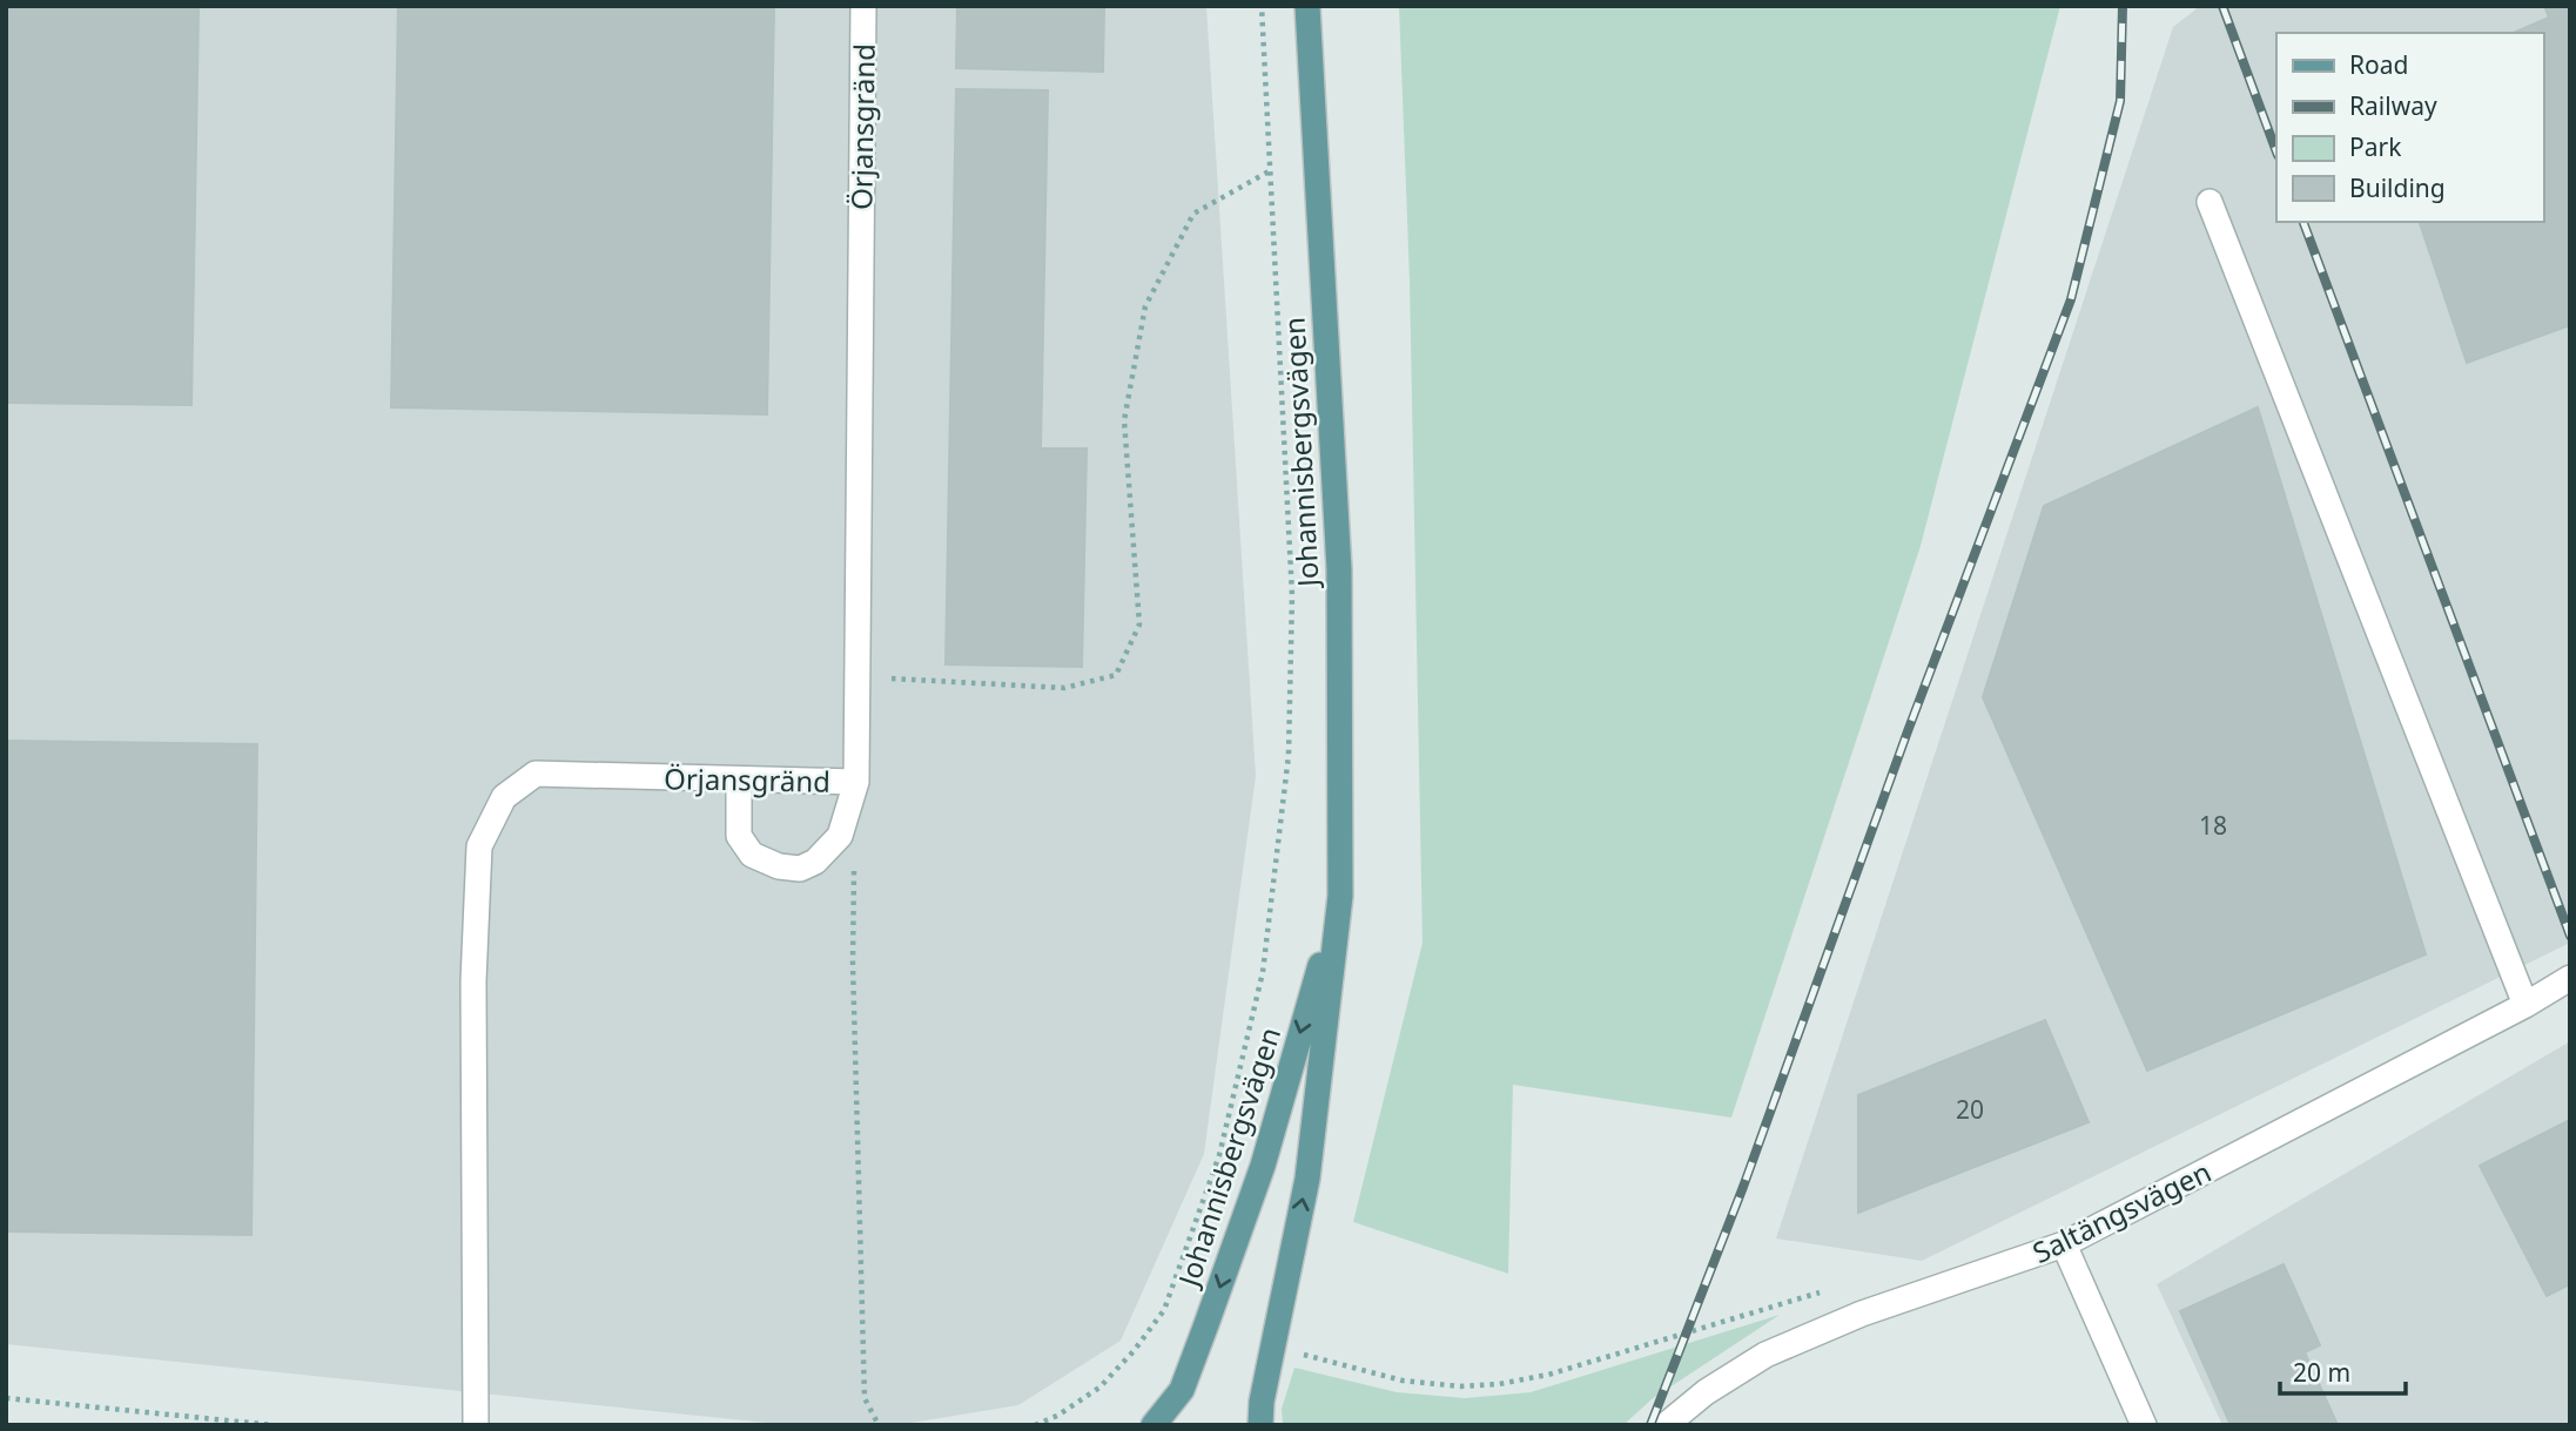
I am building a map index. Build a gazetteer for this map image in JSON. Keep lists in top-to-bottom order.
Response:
{
  "streets": {
    "main road": ["Johannisbergsvägen"],
    "street": ["Örjansgränd", "Saltängsvägen"]
  },
  "house_numbers": ["18", "20"],
  "legend": [
    "Road",
    "Railway",
    "Park",
    "Building"
  ],
  "scale_bar": "20 m"
}
